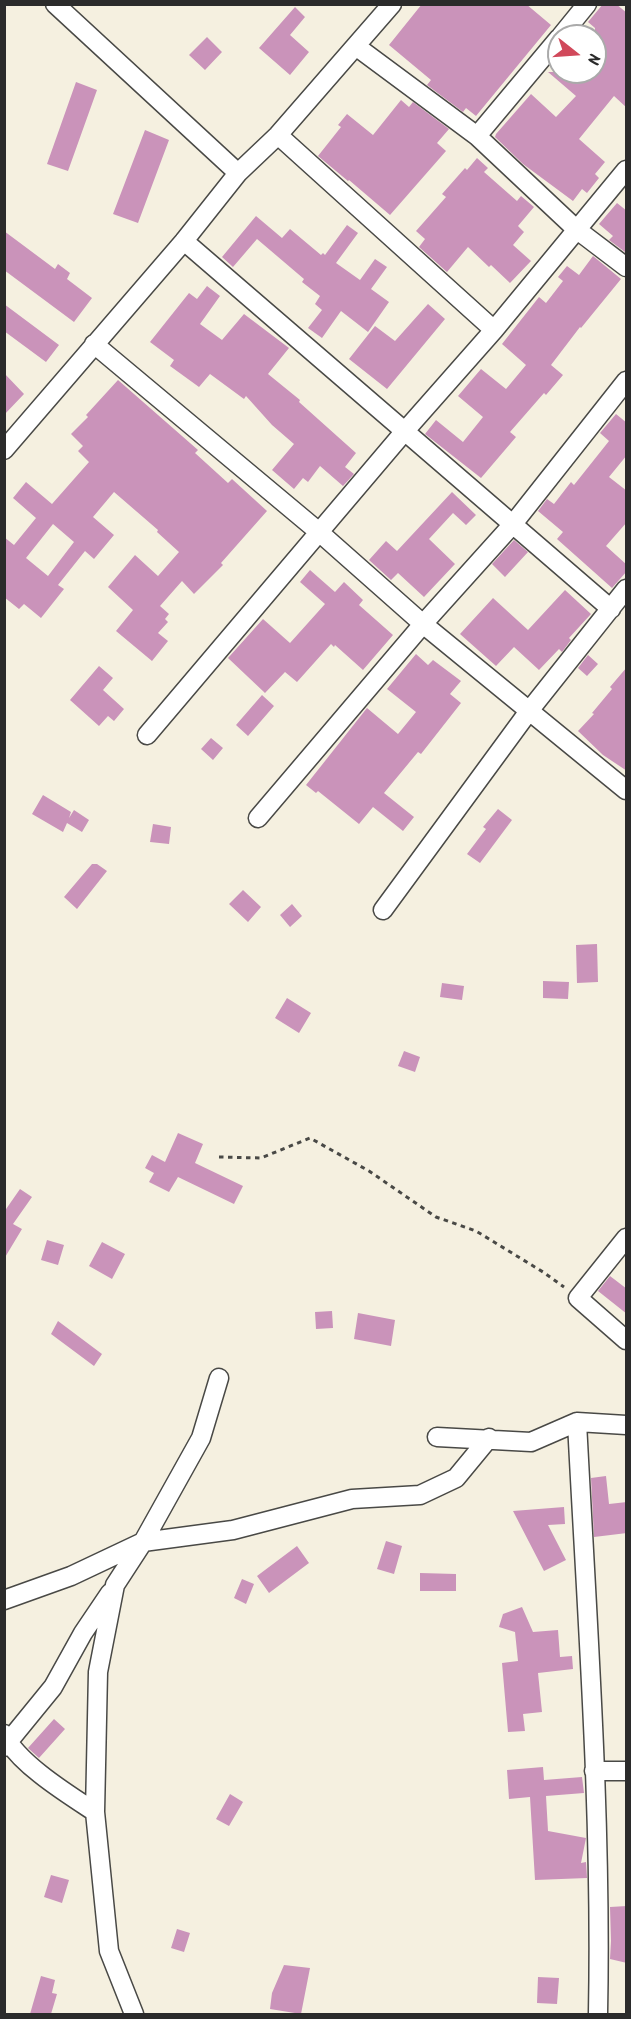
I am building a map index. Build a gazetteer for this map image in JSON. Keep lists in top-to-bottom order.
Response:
{
  "north": "right"
}
